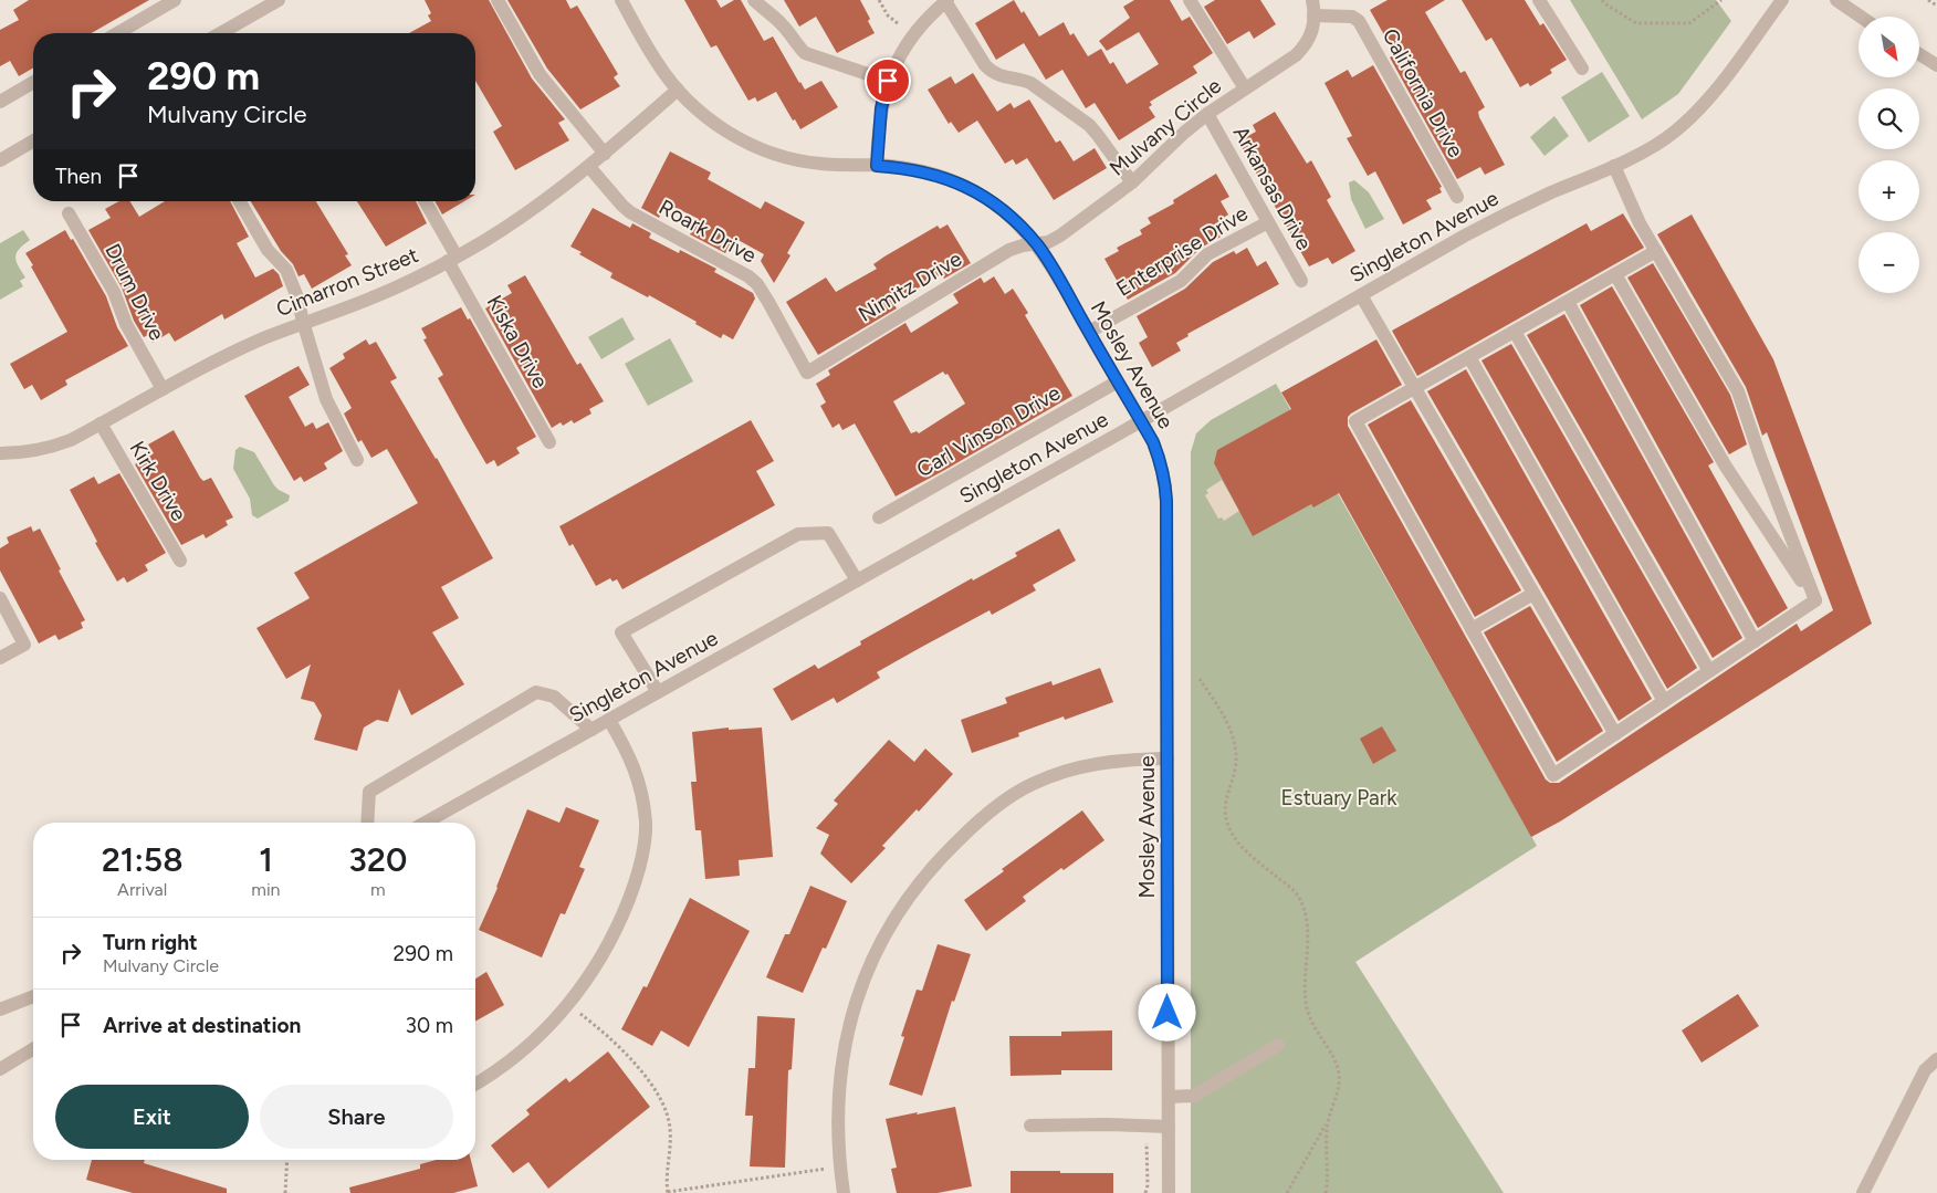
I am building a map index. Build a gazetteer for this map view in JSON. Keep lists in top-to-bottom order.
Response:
{
  "streets": {
    "street": [
      "California Drive",
      "Mulvany Circle",
      "Arkansas Drive",
      "Roark Drive",
      "Singleton Avenue",
      "Enterprise Drive",
      "Cimarron Street",
      "Nimitz Drive",
      "Drum Drive",
      "Kiska Drive",
      "Mosley Avenue",
      "Carl Vinson Drive",
      "Kirk Drive"
    ]
  },
  "crossings": [
    ["California Drive", "Mulvany Circle"],
    ["Mulvany Circle", "Arkansas Drive"],
    ["Mulvany Circle", "Nimitz Drive"],
    ["Mulvany Circle", "Mosley Avenue"],
    ["Arkansas Drive", "Enterprise Drive"],
    ["Roark Drive", "Cimarron Street"],
    ["Roark Drive", "Nimitz Drive"],
    ["Singleton Avenue", "Mosley Avenue"],
    ["Enterprise Drive", "Mosley Avenue"],
    ["Cimarron Street", "Drum Drive"],
    ["Cimarron Street", "Kiska Drive"],
    ["Cimarron Street", "Mosley Avenue"],
    ["Cimarron Street", "Kirk Drive"],
    ["Nimitz Drive", "Mosley Avenue"],
    ["Mosley Avenue", "Carl Vinson Drive"]
  ],
  "parks": ["Estuary Park"],
  "north": "bottom right",
  "page": {
    "map_buttons": ["+", "−"],
    "turn": ["290 m", "Mulvany Circle"],
    "then": "Then",
    "eta": [
      "21:58",
      "Arrival",
      "1",
      "min",
      "320",
      "m"
    ],
    "list": [
      {
        "name": "Turn right",
        "note": "Mulvany Circle",
        "value": "290 m"
      },
      {
        "name": "Arrive at destination",
        "value": "30 m"
      }
    ],
    "buttons": ["Exit", "Share"]
  }
}
